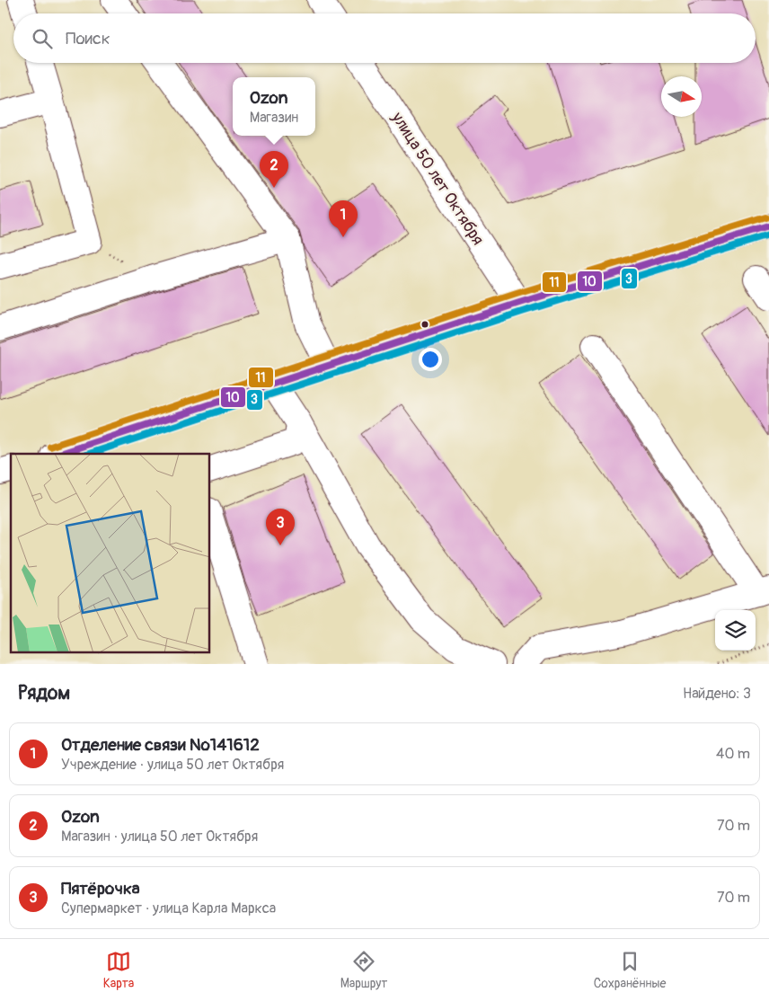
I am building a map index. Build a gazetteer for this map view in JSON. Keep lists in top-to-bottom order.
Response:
{
  "streets": {
    "street": ["улица 50 лет Октября"]
  },
  "lines": ["transit line 11", "transit line 10", "transit line 3"],
  "north": "right",
  "page": {
    "search": "Поиск",
    "popup": ["Ozon", "Магазин"],
    "pins": ["2", "1", "3"],
    "heading": ["Рядом", "Найдено: 3"],
    "list": [
      {
        "mark": "1",
        "name": "Отделение связи №141612",
        "note": "Учреждение · улица 50 лет Октября",
        "value": "40 m"
      },
      {
        "mark": "2",
        "name": "Ozon",
        "note": "Магазин · улица 50 лет Октября",
        "value": "70 m"
      },
      {
        "mark": "3",
        "name": "Пятёрочка",
        "note": "Супермаркет · улица Карла Маркса",
        "value": "70 m"
      }
    ],
    "nav": ["Карта", "Маршрут", "Сохранённые"]
  }
}
